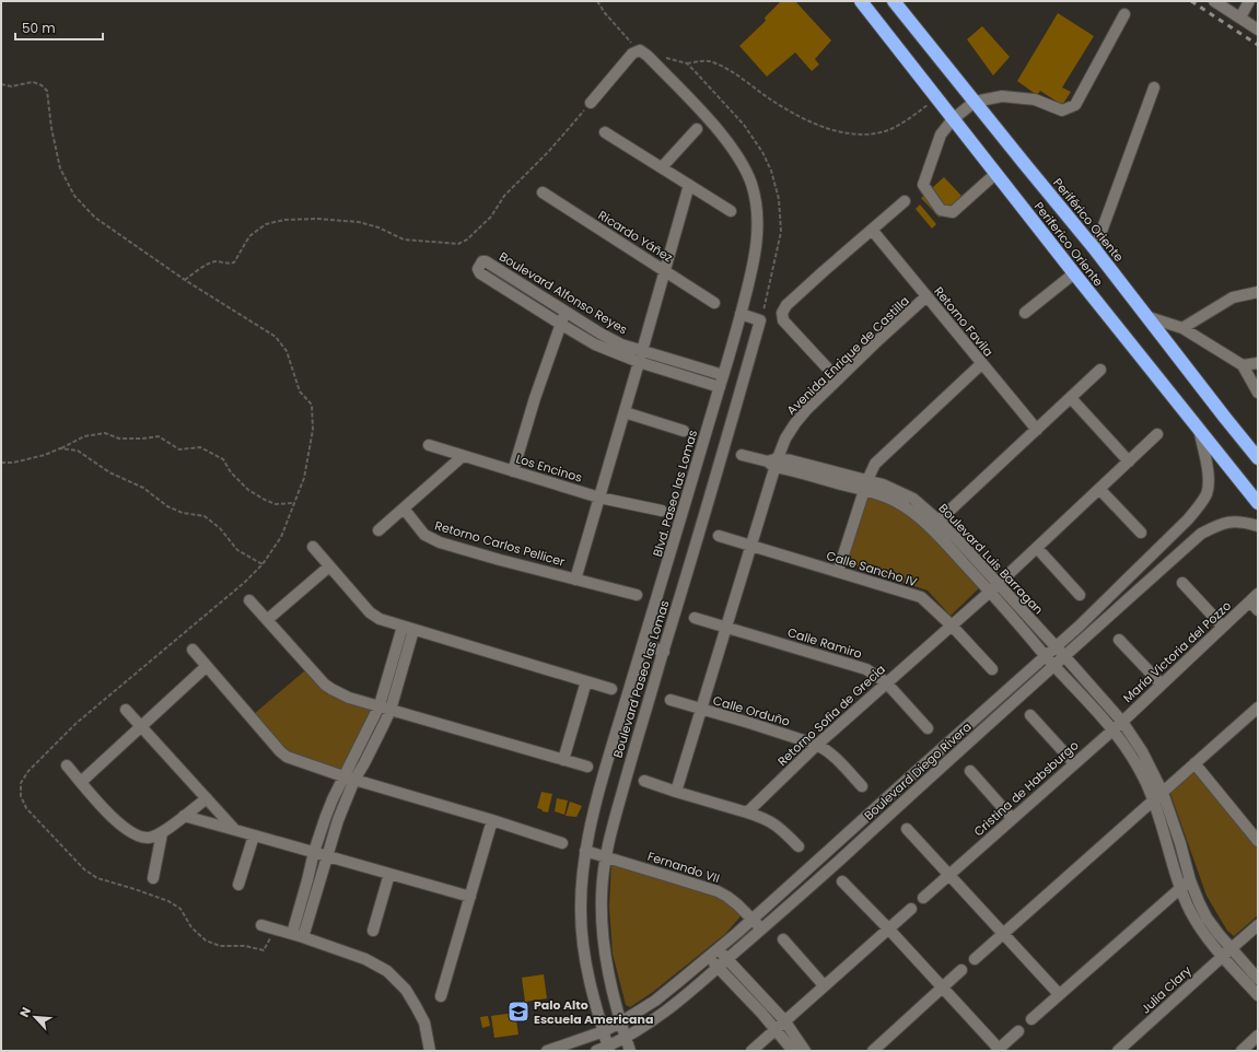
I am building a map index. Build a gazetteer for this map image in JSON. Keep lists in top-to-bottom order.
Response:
{
  "streets": {
    "highway": ["Periférico Oriente", "Periferico Oriente"],
    "street": [
      "Ricardo Yáñez",
      "Boulevard Alfonso Reyes",
      "Retorno Favila",
      "Avenida Enrique de Castilla",
      "Los Encinos",
      "Blvd. Paseo las Lomas",
      "Retorno Carlos Pellicer",
      "Boulevard Luis Barragan",
      "Calle Sancho IV",
      "Calle Ramiro",
      "María Victoria del Pozzo",
      "Boulevard Paseo las Lomas",
      "Calle Orduño",
      "Retorno Sofia de Grecia",
      "Boulevard Diego Rivera",
      "Cristina de Habsburgo",
      "Fernando VII",
      "Julia Clary"
    ]
  },
  "crossings": [
    ["Ricardo Yáñez", "Retorno Carlos Pellicer"],
    ["Periferico Oriente", "Boulevard Diego Rivera"],
    ["Boulevard Alfonso Reyes", "Blvd. Paseo las Lomas"],
    ["Boulevard Alfonso Reyes", "Retorno Carlos Pellicer"],
    ["Retorno Favila", "Avenida Enrique de Castilla"],
    ["Avenida Enrique de Castilla", "Boulevard Luis Barragan"],
    ["Los Encinos", "Retorno Carlos Pellicer"],
    ["Blvd. Paseo las Lomas", "Boulevard Paseo las Lomas"],
    ["Blvd. Paseo las Lomas", "Boulevard Diego Rivera"],
    ["Blvd. Paseo las Lomas", "Fernando VII"],
    ["Boulevard Luis Barragan", "María Victoria del Pozzo"],
    ["Boulevard Luis Barragan", "Retorno Sofia de Grecia"],
    ["Boulevard Luis Barragan", "Boulevard Diego Rivera"],
    ["Boulevard Luis Barragan", "Cristina de Habsburgo"],
    ["Calle Sancho IV", "Retorno Sofia de Grecia"],
    ["Calle Ramiro", "Retorno Sofia de Grecia"],
    ["María Victoria del Pozzo", "Cristina de Habsburgo"],
    ["Boulevard Paseo las Lomas", "Boulevard Diego Rivera"],
    ["Boulevard Paseo las Lomas", "Fernando VII"],
    ["Calle Orduño", "Retorno Sofia de Grecia"],
    ["Boulevard Diego Rivera", "Fernando VII"]
  ],
  "places": {
    "school or university": ["Palo Alto Escuela Americana"]
  },
  "scale_bar": "50 m",
  "north": "top left"
}
